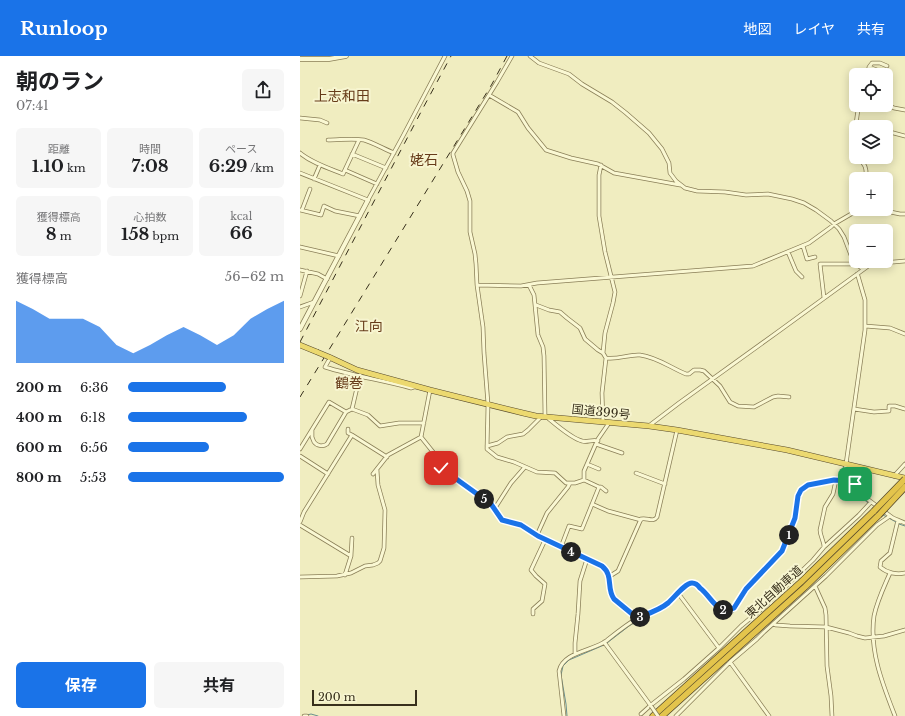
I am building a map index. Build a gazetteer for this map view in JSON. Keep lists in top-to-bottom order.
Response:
{
  "streets": {
    "highway": ["国道399号", "東北自動車道"]
  },
  "crossings": [
    ["国道399号", "東北自動車道"]
  ],
  "districts": [
    "上志和田",
    "姥石",
    "江向",
    "鶴巻"
  ],
  "scale_bar": "200 m",
  "page": {
    "header": "Runloop",
    "nav": ["地図", "レイヤ", "共有"],
    "heading": ["朝のラン", "07:41"],
    "map_buttons": ["+", "−"],
    "stats": [
      ["距離", "1.10 km"],
      ["時間", "7:08"],
      ["ペース", "6:29 /km"],
      ["獲得標高", "8 m"],
      ["心拍数", "158 bpm"],
      ["kcal", "66"]
    ],
    "chart": ["獲得標高", "56–62 m"],
    "list": [
      {
        "name": "200 m",
        "note": "6:36"
      },
      {
        "name": "400 m",
        "note": "6:18"
      },
      {
        "name": "600 m",
        "note": "6:56"
      },
      {
        "name": "800 m",
        "note": "5:53"
      }
    ],
    "pins": [
      "5",
      "1",
      "4",
      "2",
      "3"
    ],
    "buttons": ["保存", "共有"],
    "scale": "200 m"
  }
}
